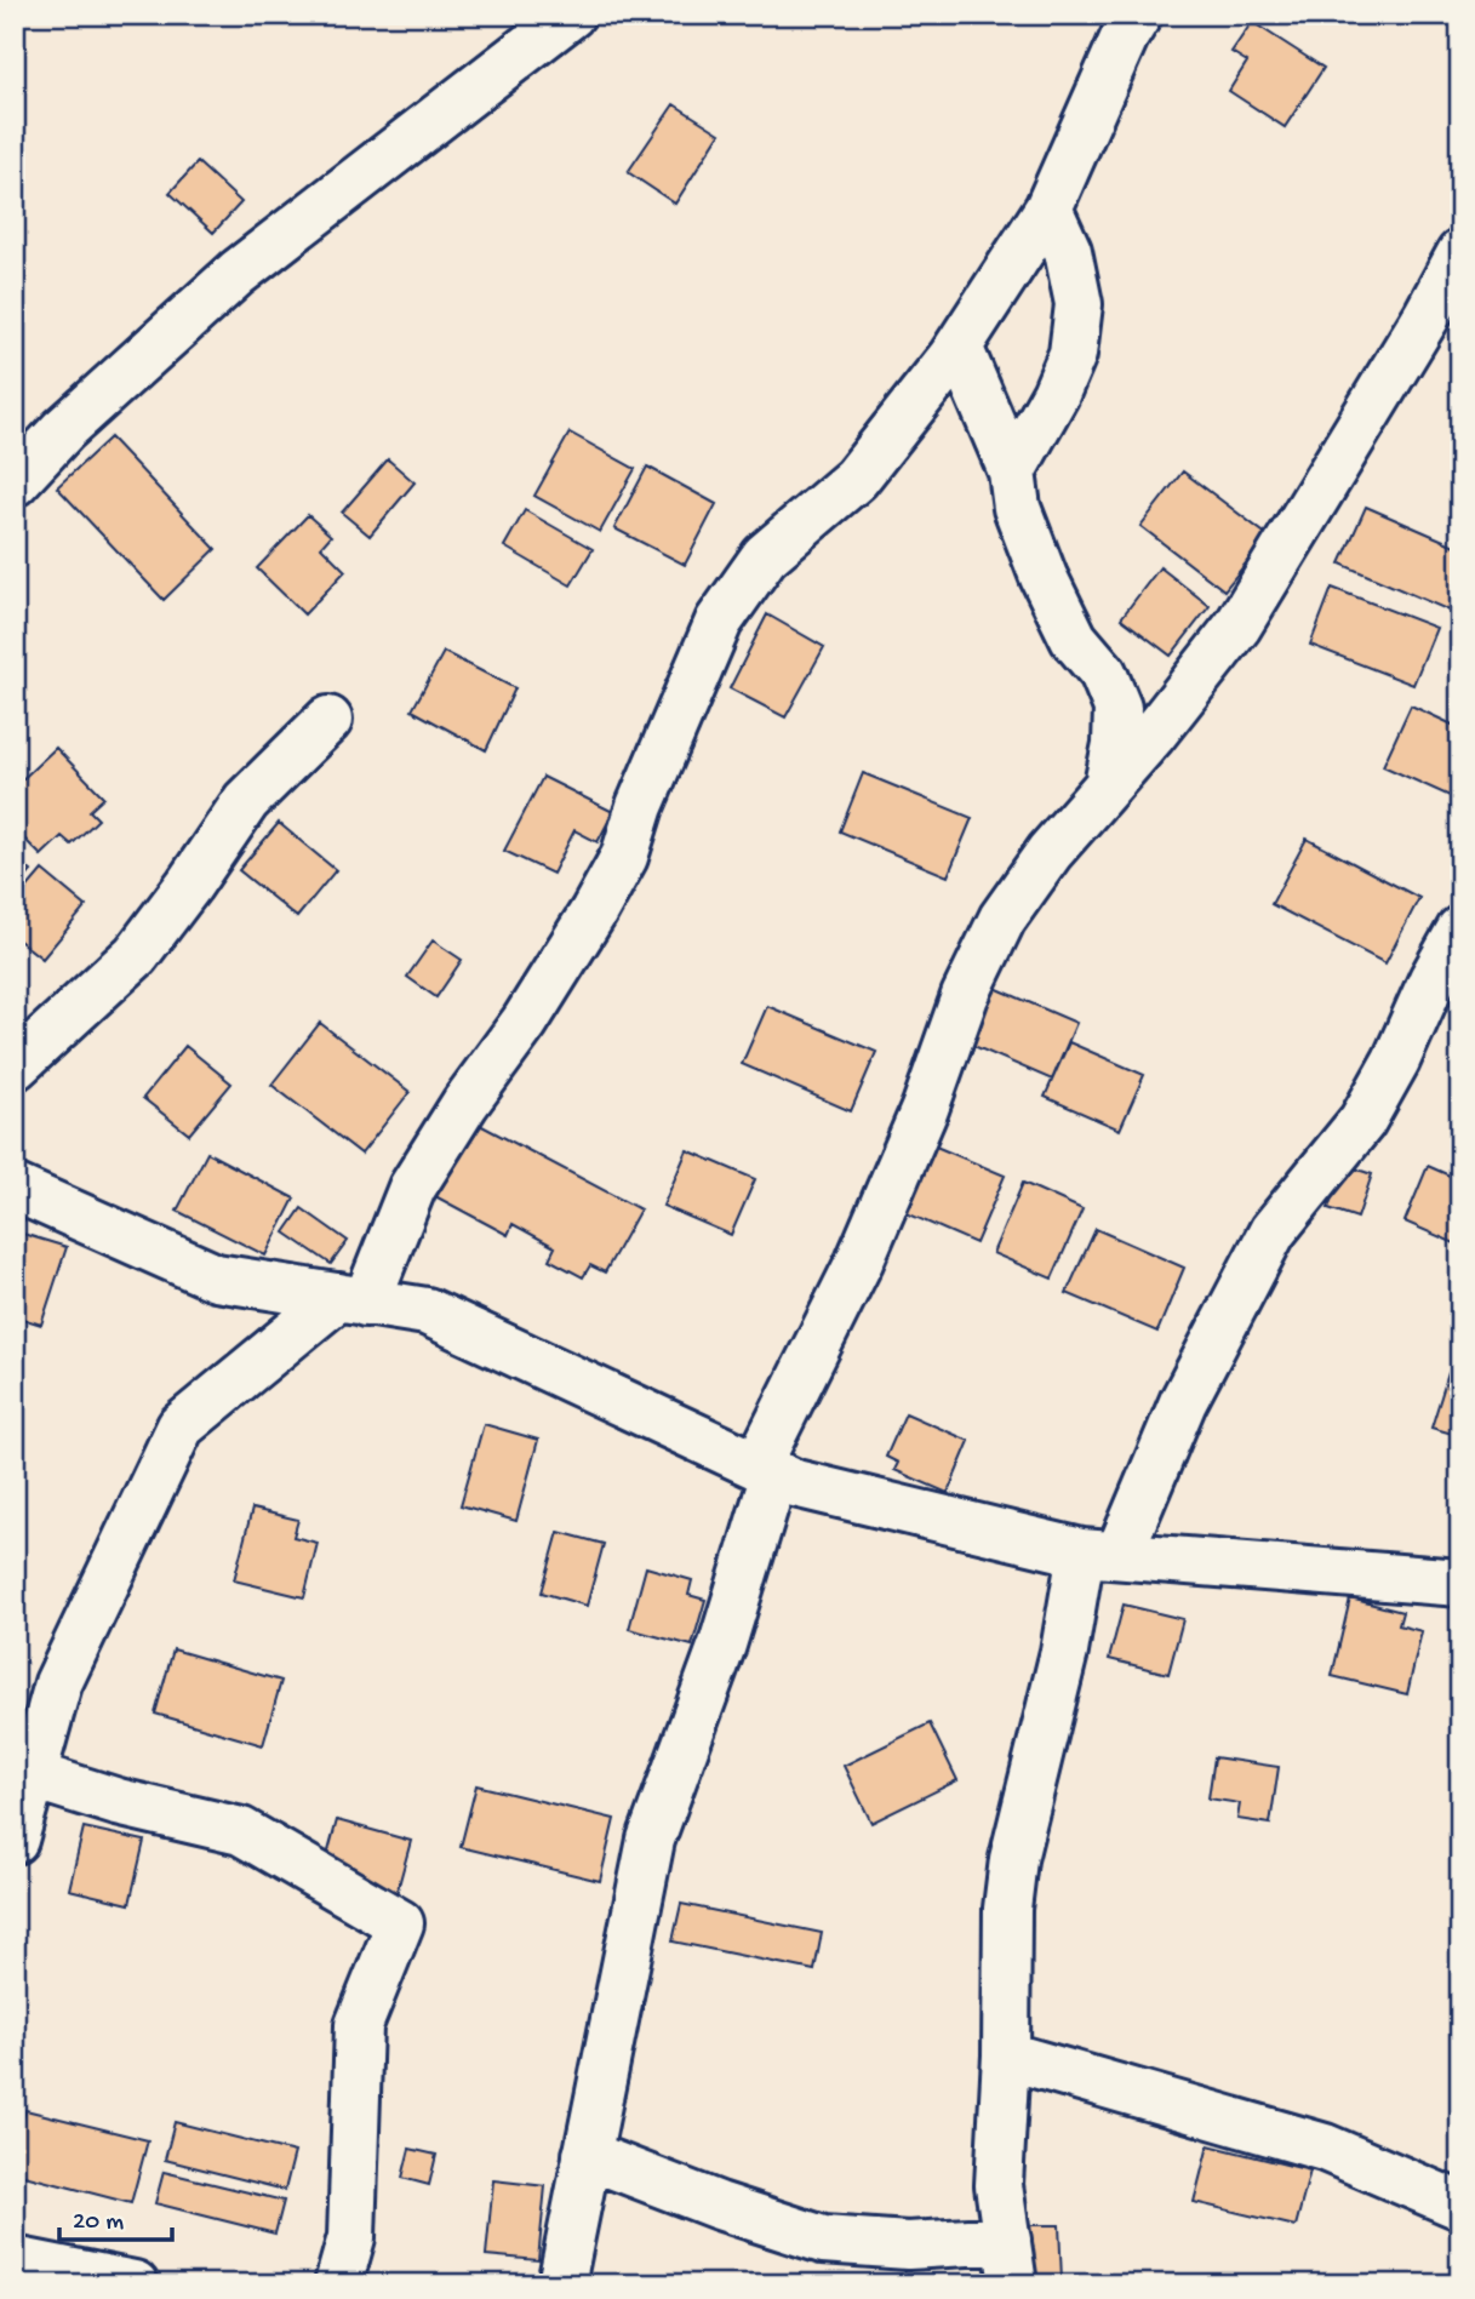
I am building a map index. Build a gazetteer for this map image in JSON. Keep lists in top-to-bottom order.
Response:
{
  "scale_bar": "20 m"
}
